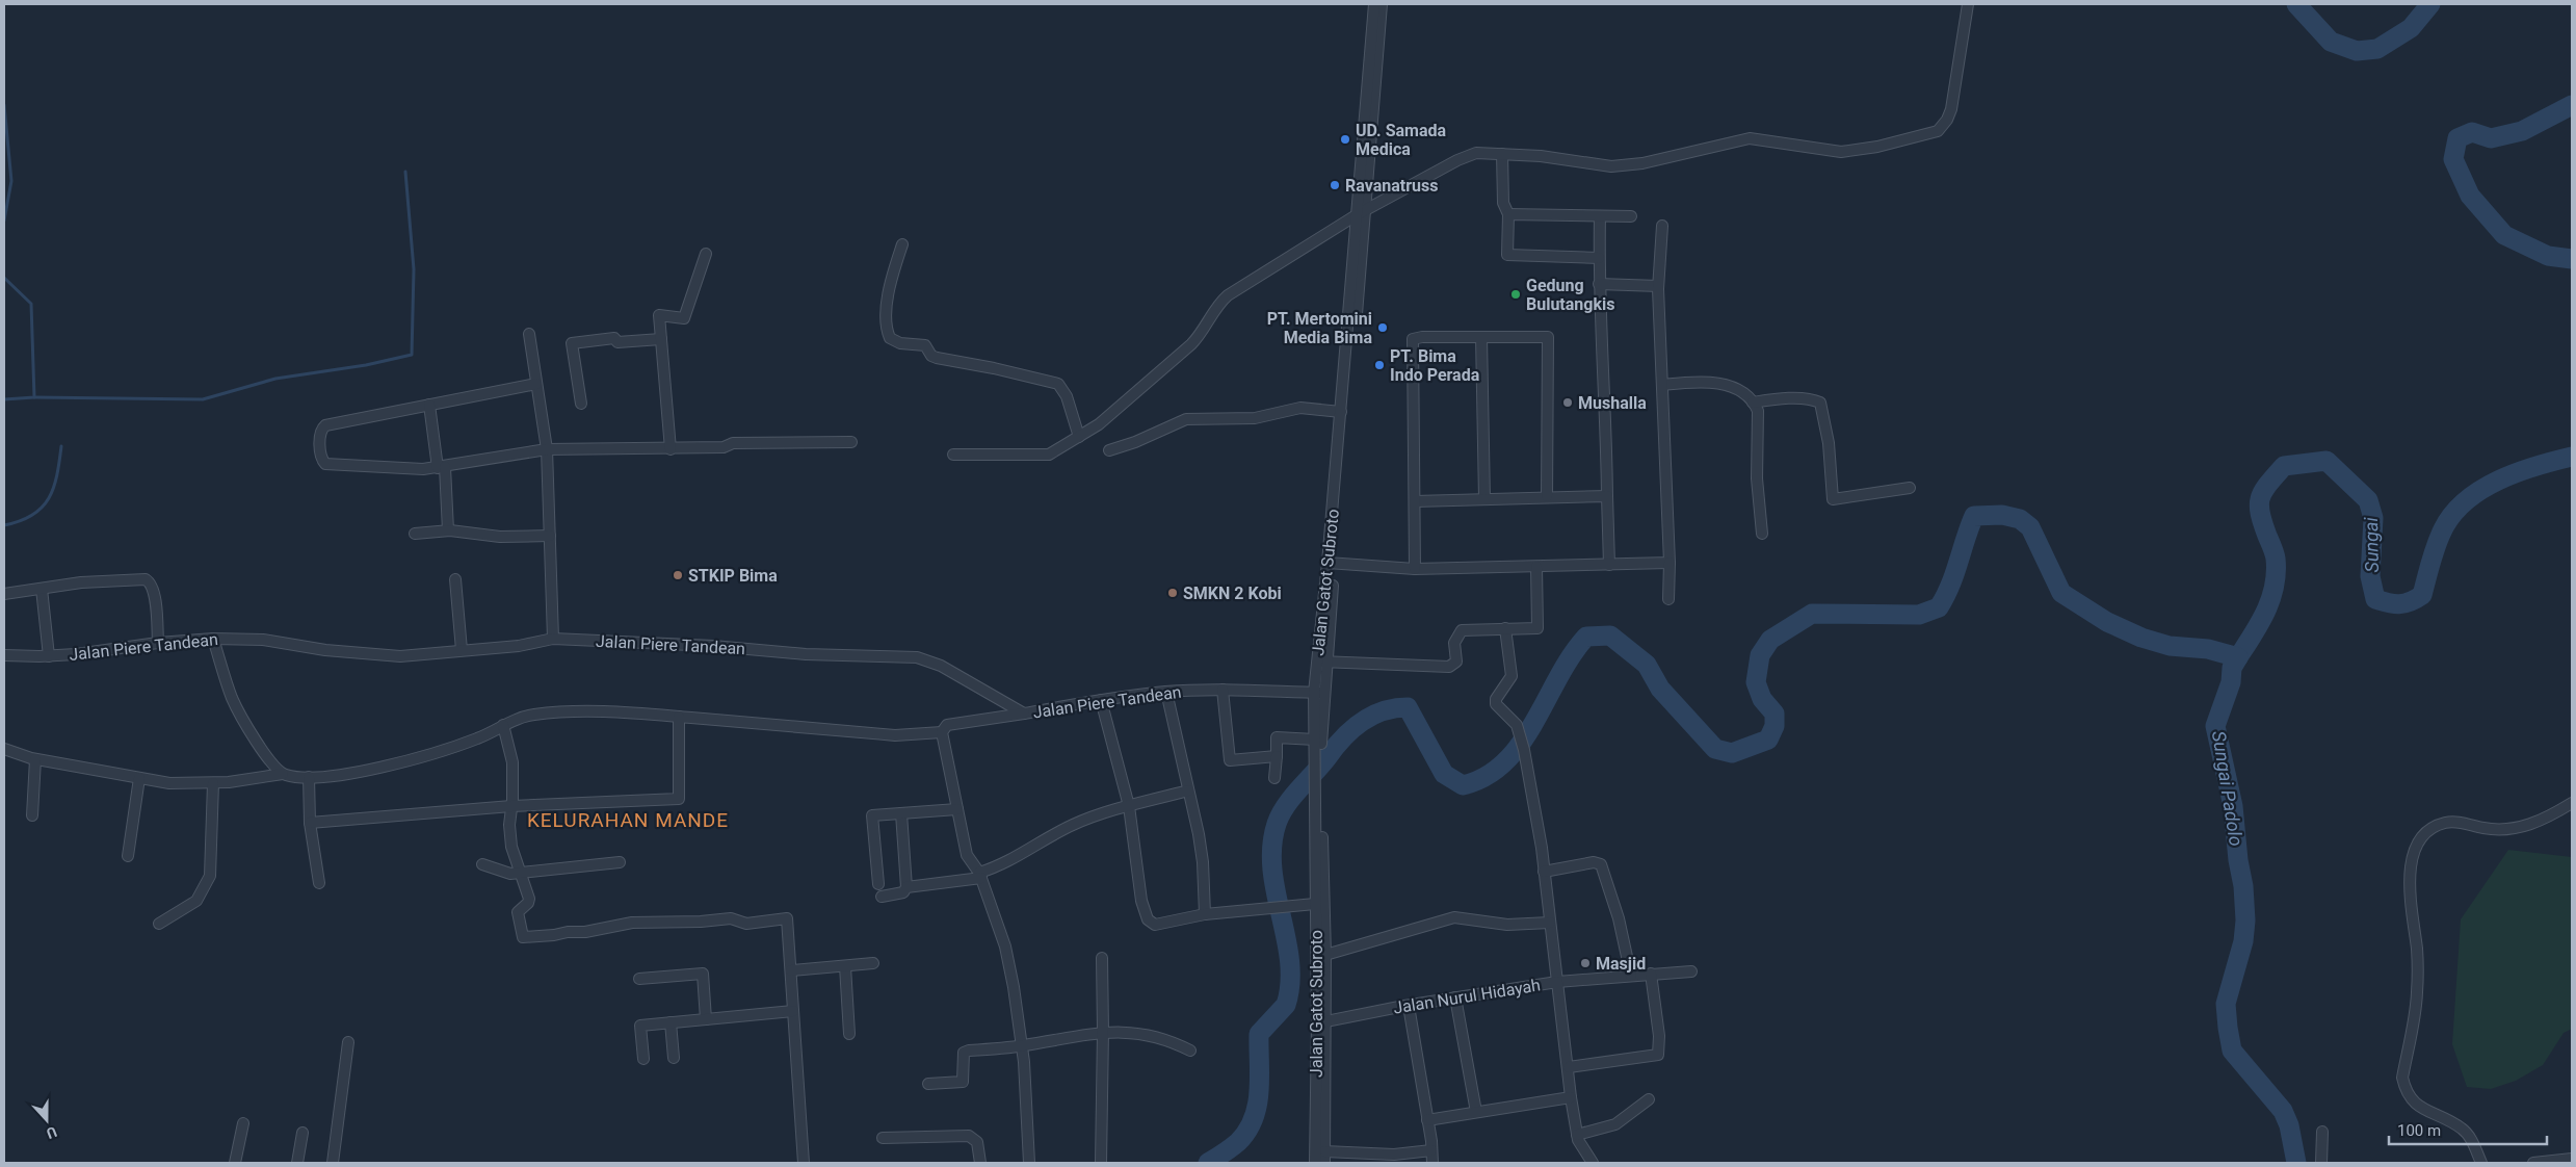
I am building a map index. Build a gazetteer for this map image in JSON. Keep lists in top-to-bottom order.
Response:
{
  "streets": {
    "street": ["Jalan Gatot Subroto", "Jalan Piere Tandean", "Jalan Nurul Hidayah"]
  },
  "crossings": [
    ["Jalan Gatot Subroto", "Jalan Piere Tandean"],
    ["Jalan Gatot Subroto", "Jalan Nurul Hidayah"]
  ],
  "districts": ["KELURAHAN MANDE"],
  "water": ["Sungai", "Sungai Padolo"],
  "places": [
    "UD. Samada Medica",
    "Ravanatruss",
    "Gedung Bulutangkis",
    "PT. Mertomini Media Bima",
    "PT. Bima Indo Perada",
    "Mushalla",
    "STKIP Bima",
    "SMKN 2 Kobi",
    "Masjid"
  ],
  "scale_bar": "100 m",
  "north": "bottom"
}
